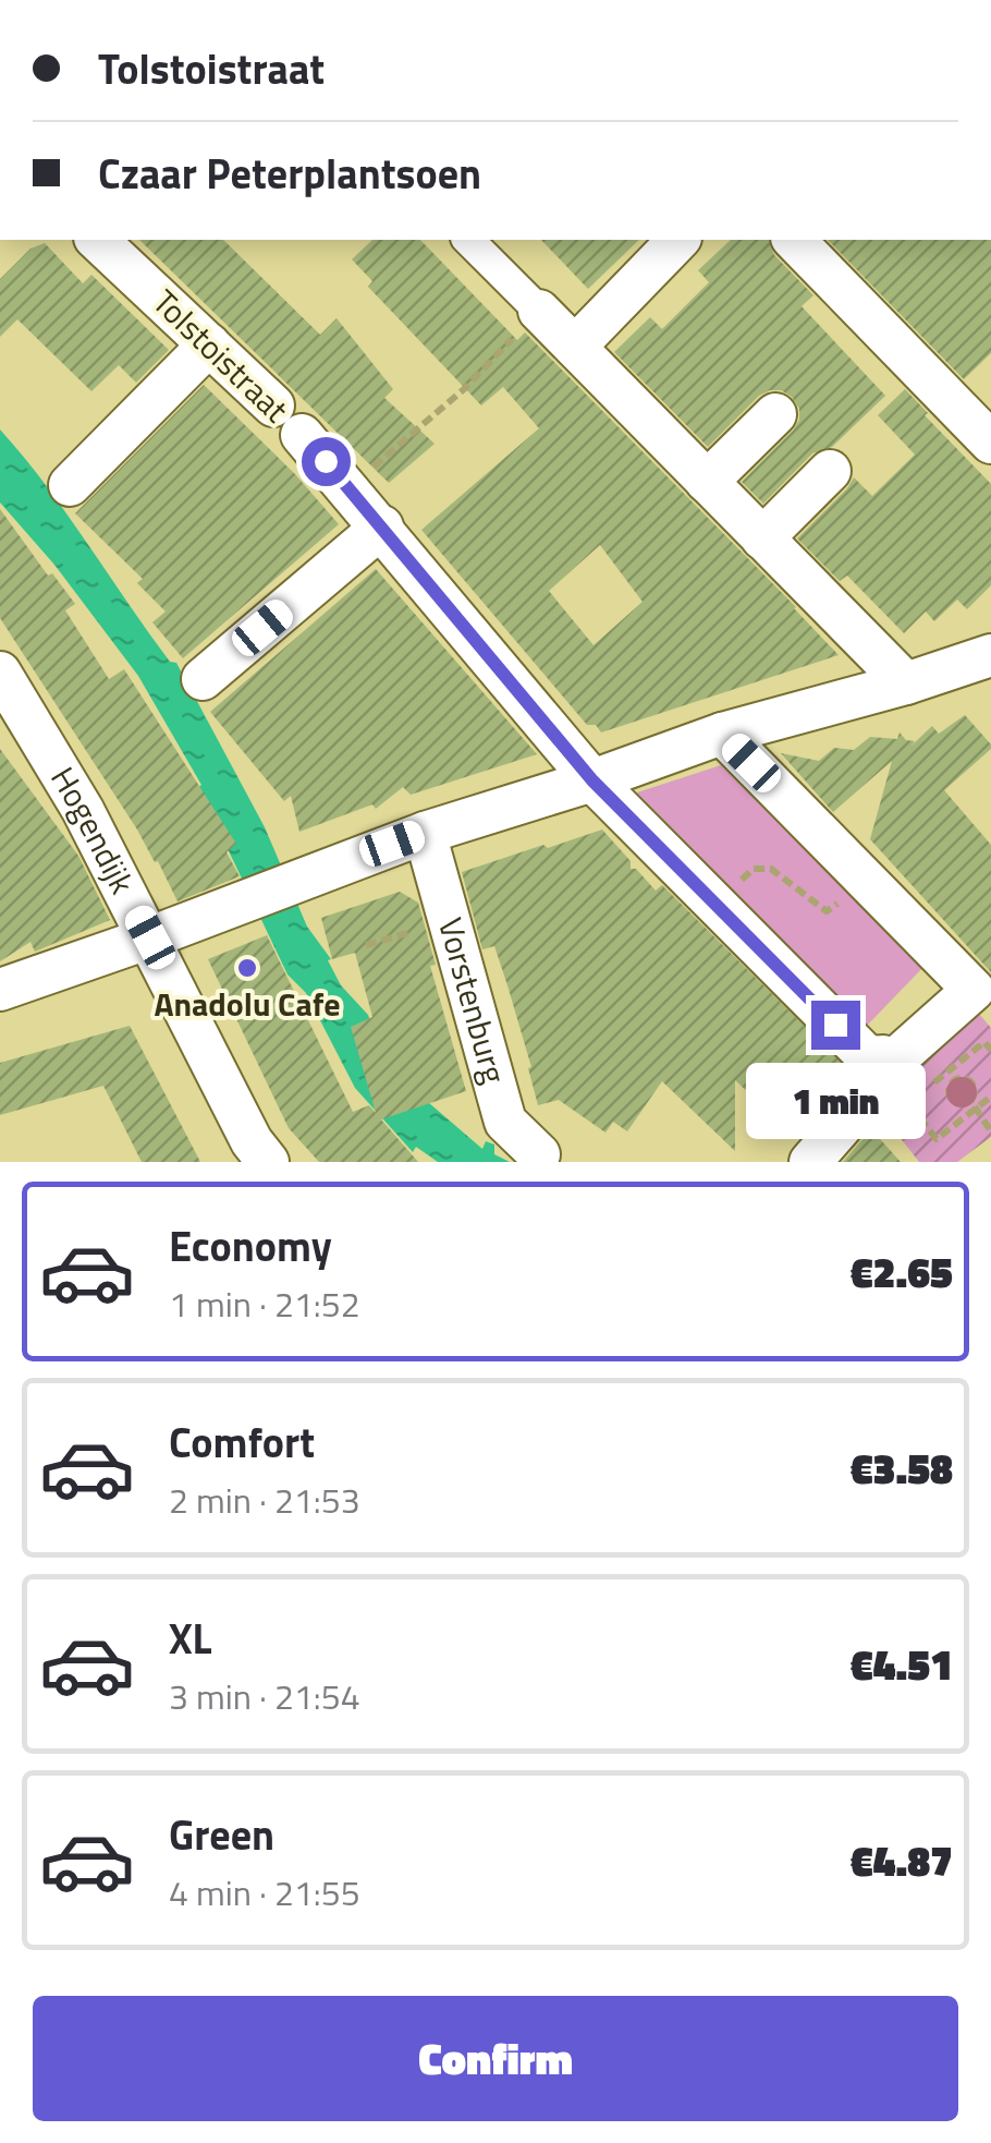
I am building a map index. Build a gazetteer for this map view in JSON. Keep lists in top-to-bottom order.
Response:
{
  "streets": {
    "street": ["Tolstoistraat", "Hogendijk", "Vorstenburg"]
  },
  "places": ["Anadolu Cafe"],
  "page": {
    "banner": ["Tolstoistraat", "Czaar Peterplantsoen"],
    "bubble": "1 min",
    "list": [
      {
        "name": "Economy",
        "note": "1 min · 21:52",
        "value": "€2.65"
      },
      {
        "name": "Comfort",
        "note": "2 min · 21:53",
        "value": "€3.58"
      },
      {
        "name": "XL",
        "note": "3 min · 21:54",
        "value": "€4.51"
      },
      {
        "name": "Green",
        "note": "4 min · 21:55",
        "value": "€4.87"
      }
    ],
    "buttons": "Confirm"
  }
}
